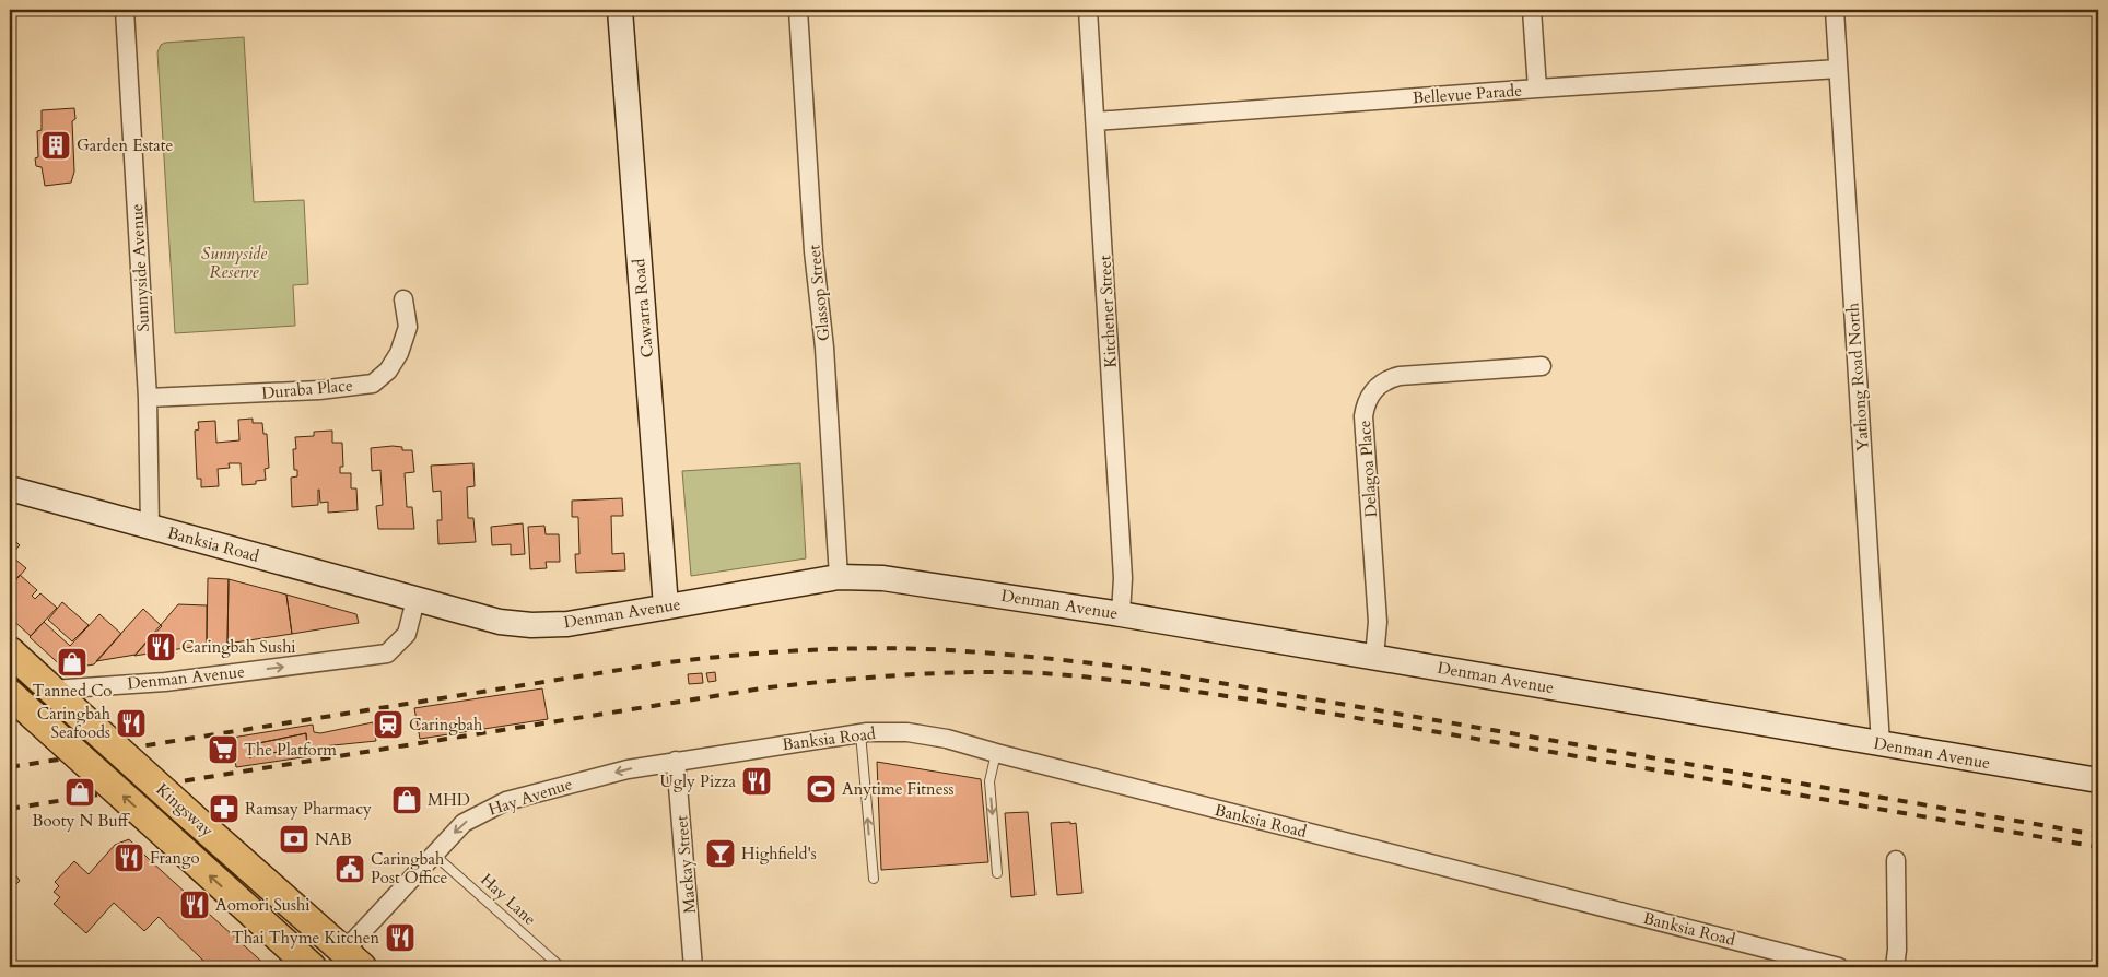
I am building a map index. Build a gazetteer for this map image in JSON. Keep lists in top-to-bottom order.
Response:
{
  "streets": {
    "main road": ["Kingsway"],
    "street": [
      "Bellevue Parade",
      "Sunnyside Avenue",
      "Glassop Street",
      "Cawarra Road",
      "Kitchener Street",
      "Yathong Road North",
      "Duraba Place",
      "Delagoa Place",
      "Banksia Road",
      "Denman Avenue",
      "Hay Avenue",
      "Mackay Street"
    ],
    "lane": ["Hay Lane"]
  },
  "crossings": [
    ["Bellevue Parade", "Kitchener Street"],
    ["Bellevue Parade", "Yathong Road North"],
    ["Sunnyside Avenue", "Duraba Place"],
    ["Sunnyside Avenue", "Banksia Road"],
    ["Glassop Street", "Denman Avenue"],
    ["Cawarra Road", "Denman Avenue"],
    ["Kitchener Street", "Denman Avenue"],
    ["Yathong Road North", "Denman Avenue"],
    ["Delagoa Place", "Denman Avenue"],
    ["Banksia Road", "Denman Avenue"],
    ["Banksia Road", "Hay Avenue"],
    ["Banksia Road", "Mackay Street"],
    ["Denman Avenue", "Kingsway"],
    ["Hay Avenue", "Kingsway"],
    ["Hay Avenue", "Mackay Street"],
    ["Hay Avenue", "Hay Lane"]
  ],
  "one_way": ["Hay Avenue"],
  "parks": ["Sunnyside Reserve"],
  "places": {
    "building": ["Garden Estate"],
    "restaurant": [
      "Caringbah Sushi",
      "Caringbah Seafoods",
      "Ugly Pizza",
      "Frango",
      "Aomori Sushi",
      "Thai Thyme Kitchen"
    ],
    "shop": ["Tanned Co", "Booty N Buff", "MHD"],
    "station": ["Caringbah"],
    "supermarket": ["The Platform"],
    "sports": ["Anytime Fitness"],
    "pharmacy": ["Ramsay Pharmacy"],
    "bank": ["NAB"],
    "bar": ["Highfield's"],
    "public building": ["Caringbah Post Office"]
  }
}
